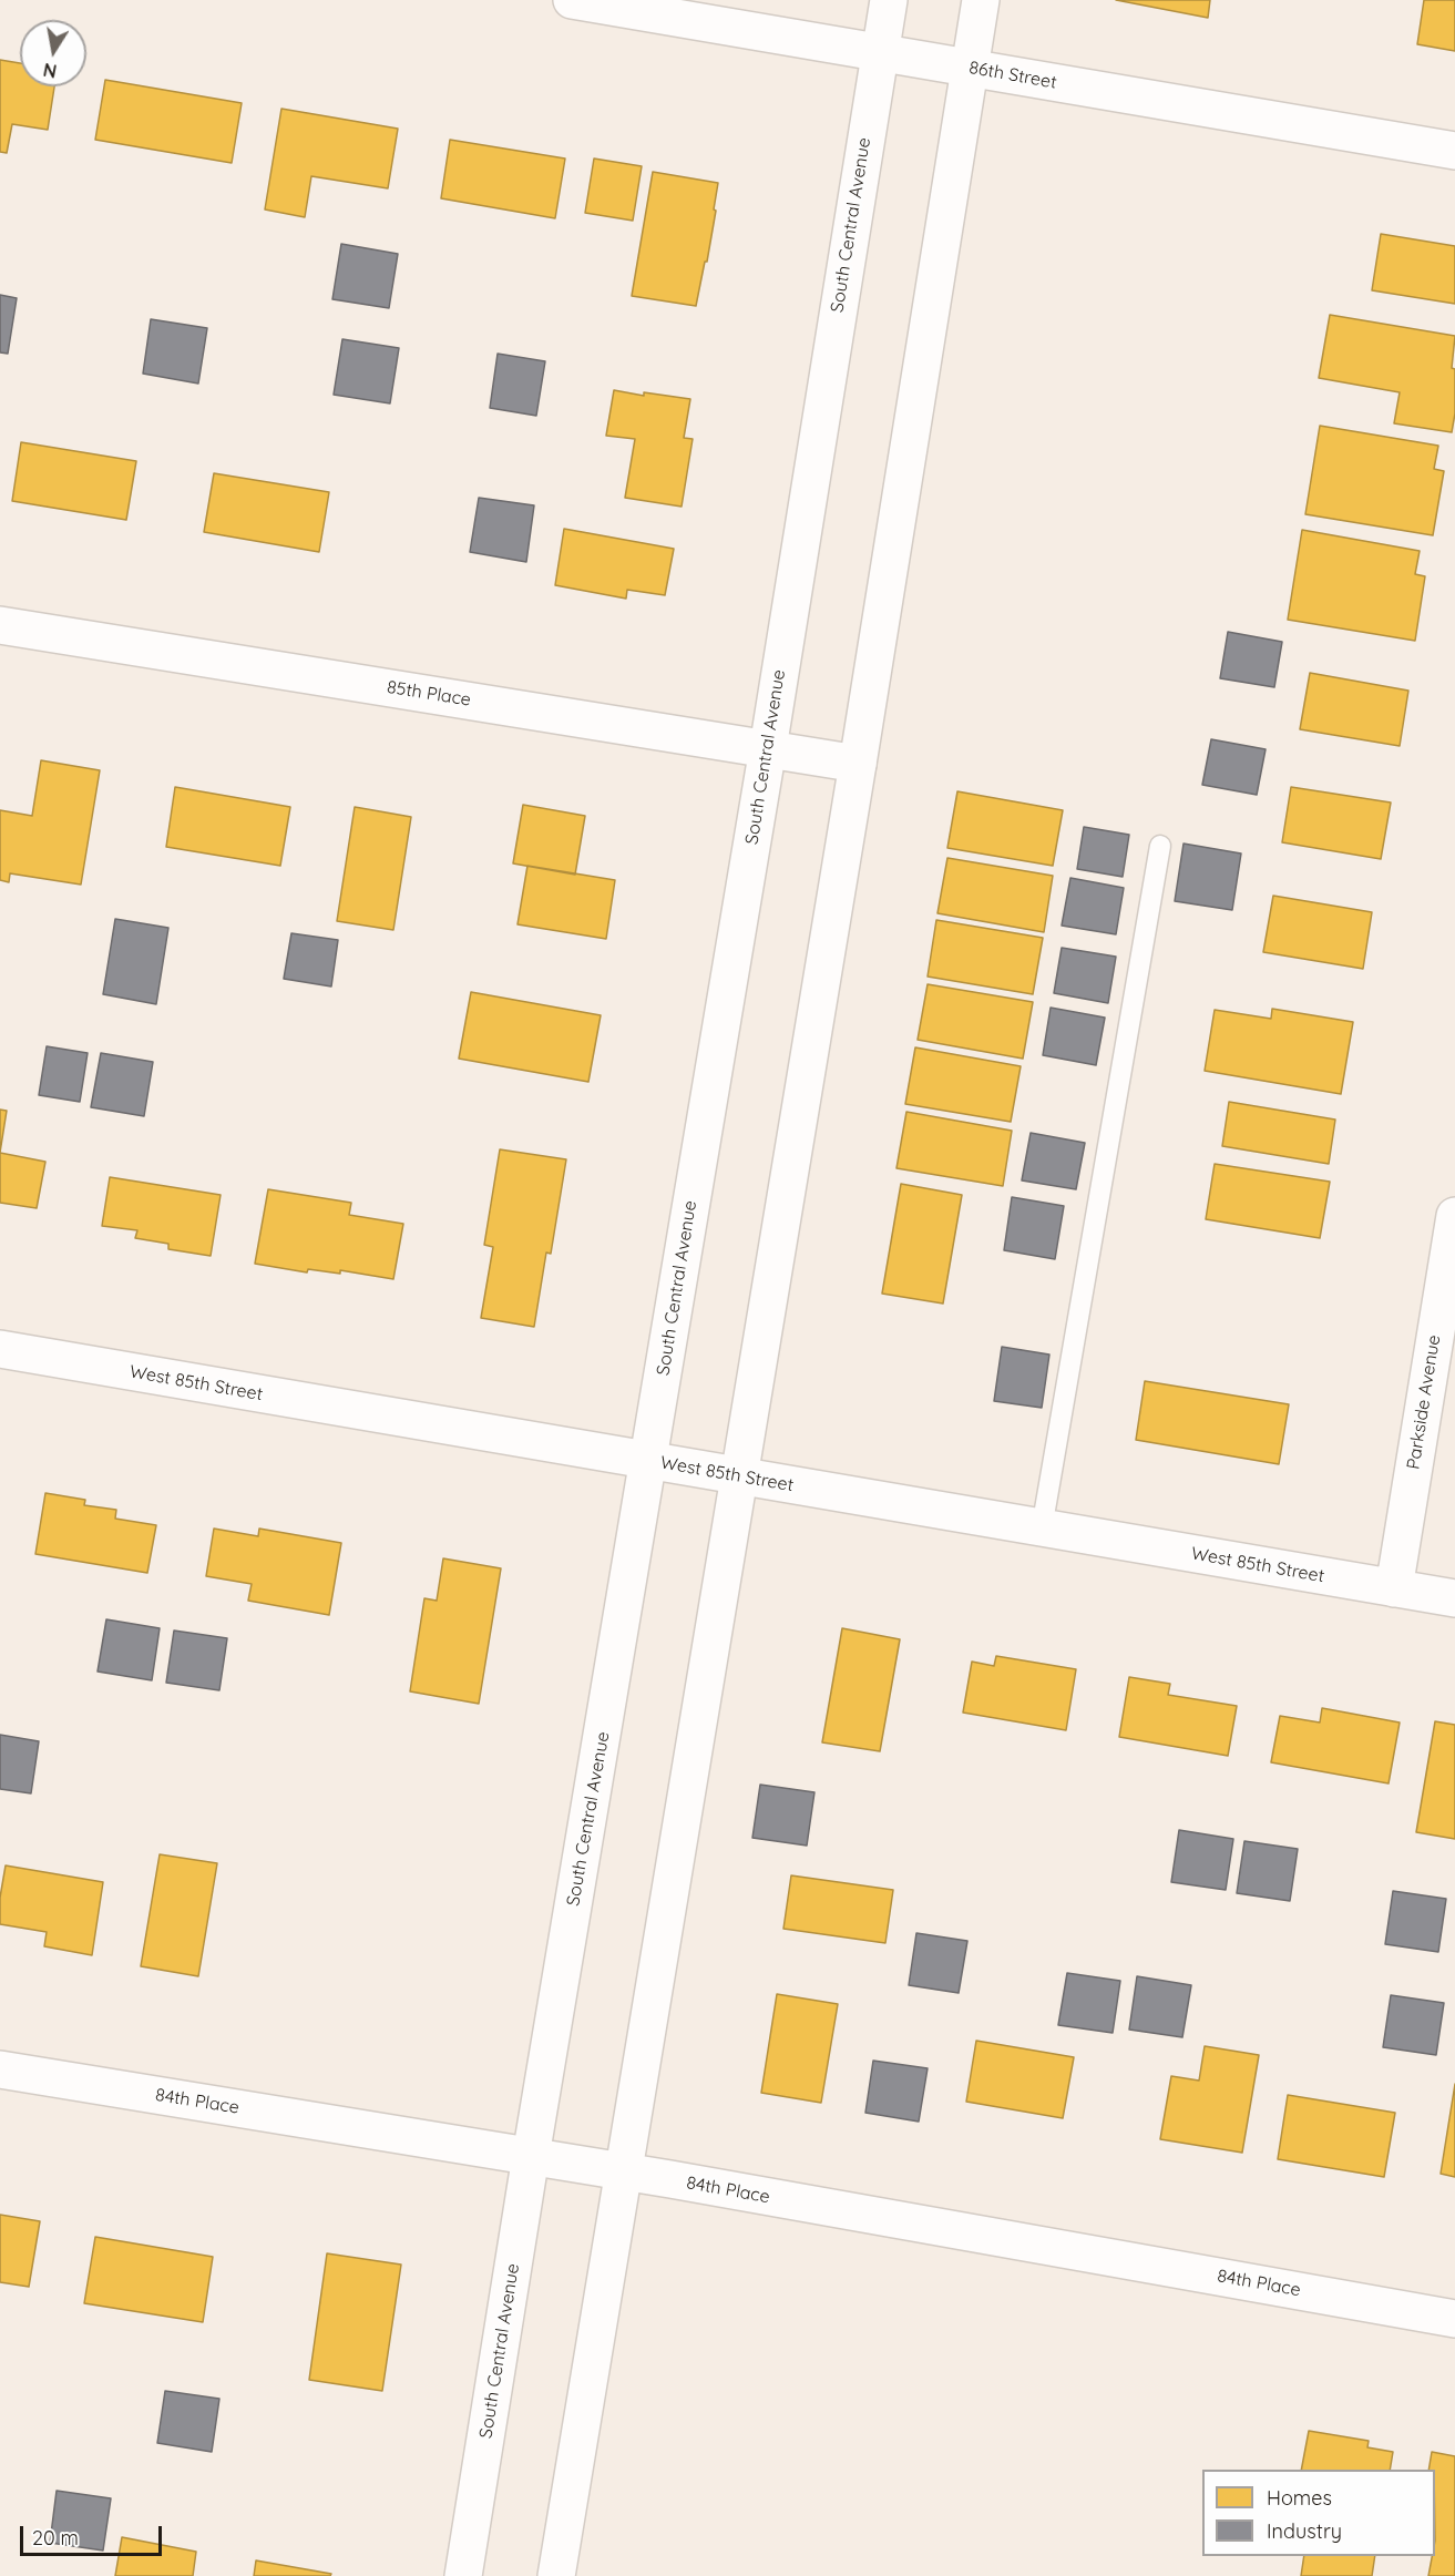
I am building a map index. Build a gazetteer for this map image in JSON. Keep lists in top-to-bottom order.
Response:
{
  "streets": {
    "street": [
      "86th Street",
      "South Central Avenue",
      "85th Place",
      "West 85th Street",
      "Parkside Avenue",
      "84th Place"
    ]
  },
  "crossings": [
    ["86th Street", "South Central Avenue"],
    ["South Central Avenue", "85th Place"],
    ["South Central Avenue", "West 85th Street"],
    ["South Central Avenue", "84th Place"],
    ["West 85th Street", "Parkside Avenue"]
  ],
  "legend": ["Homes", "Industry"],
  "scale_bar": "20 m",
  "north": "bottom"
}
